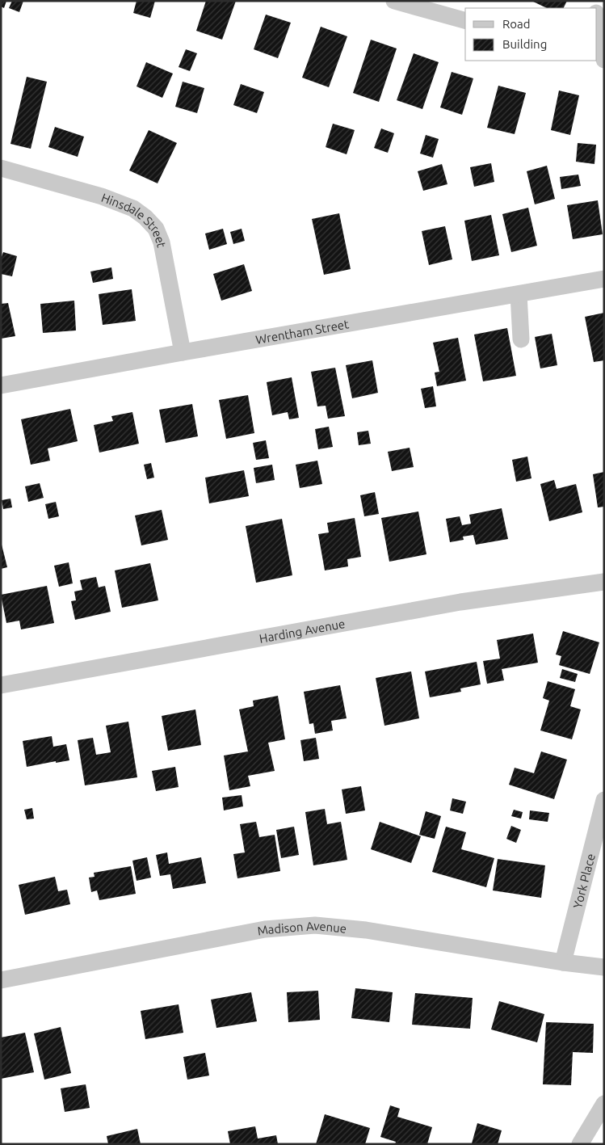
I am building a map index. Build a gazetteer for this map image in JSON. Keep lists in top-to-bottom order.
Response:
{
  "streets": {
    "street": [
      "Hinsdale Street",
      "Wrentham Street",
      "Harding Avenue",
      "York Place",
      "Madison Avenue"
    ]
  },
  "crossings": [
    ["Hinsdale Street", "Wrentham Street"],
    ["York Place", "Madison Avenue"]
  ],
  "legend": ["Road", "Building"]
}
